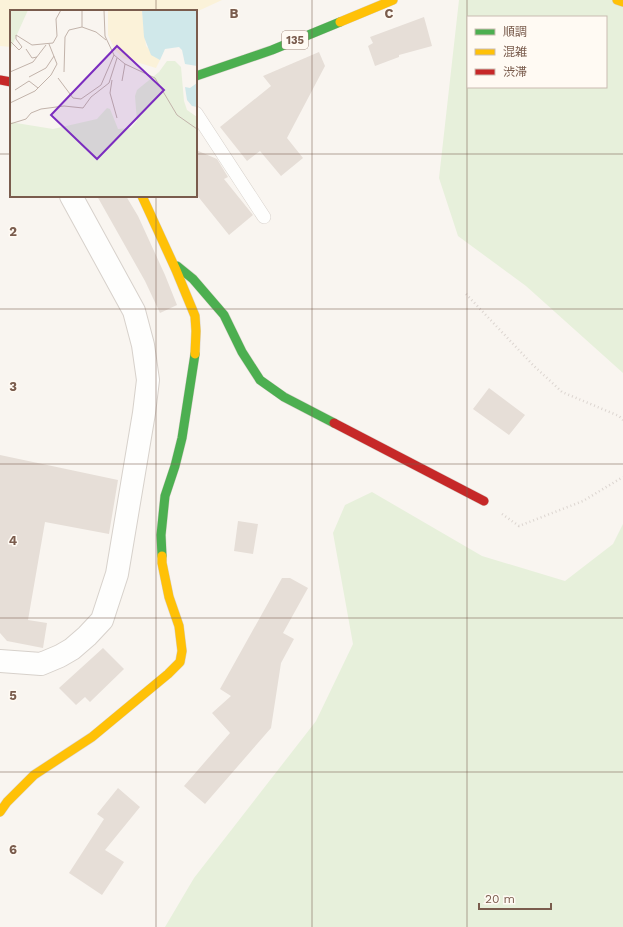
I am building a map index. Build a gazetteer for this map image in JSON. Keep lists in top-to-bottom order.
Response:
{
  "streets": {
    "main road": ["135"]
  },
  "legend": ["順調", "混雑", "渋滞"],
  "scale_bar": "20 m",
  "grid": {
    "columns": ["B", "C"],
    "rows": [
      "2",
      "3",
      "4",
      "5",
      "6"
    ]
  }
}
